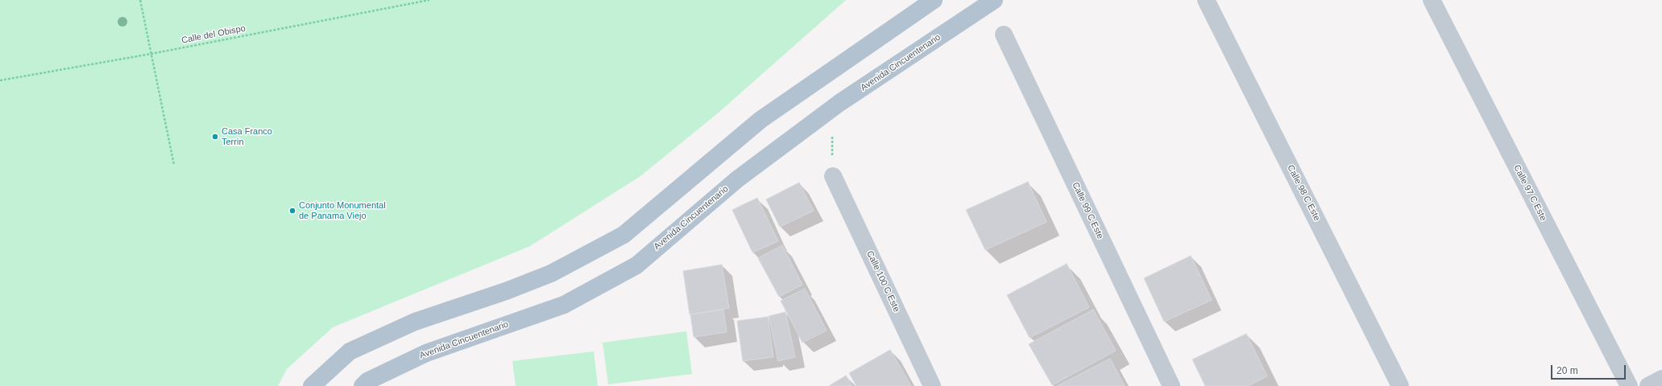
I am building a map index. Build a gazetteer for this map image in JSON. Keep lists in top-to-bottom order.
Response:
{
  "streets": {
    "main road": ["Avenida Cincuentenario"],
    "street": [
      "Calle 98 C Este",
      "Calle 97 C Este",
      "Calle 99 C Este",
      "Calle 100 C Este"
    ],
    "path": ["Calle del Obispo"]
  },
  "places": ["Casa Franco Terrin", "Conjunto Monumental de Panama Viejo"],
  "scale_bar": "20 m"
}
